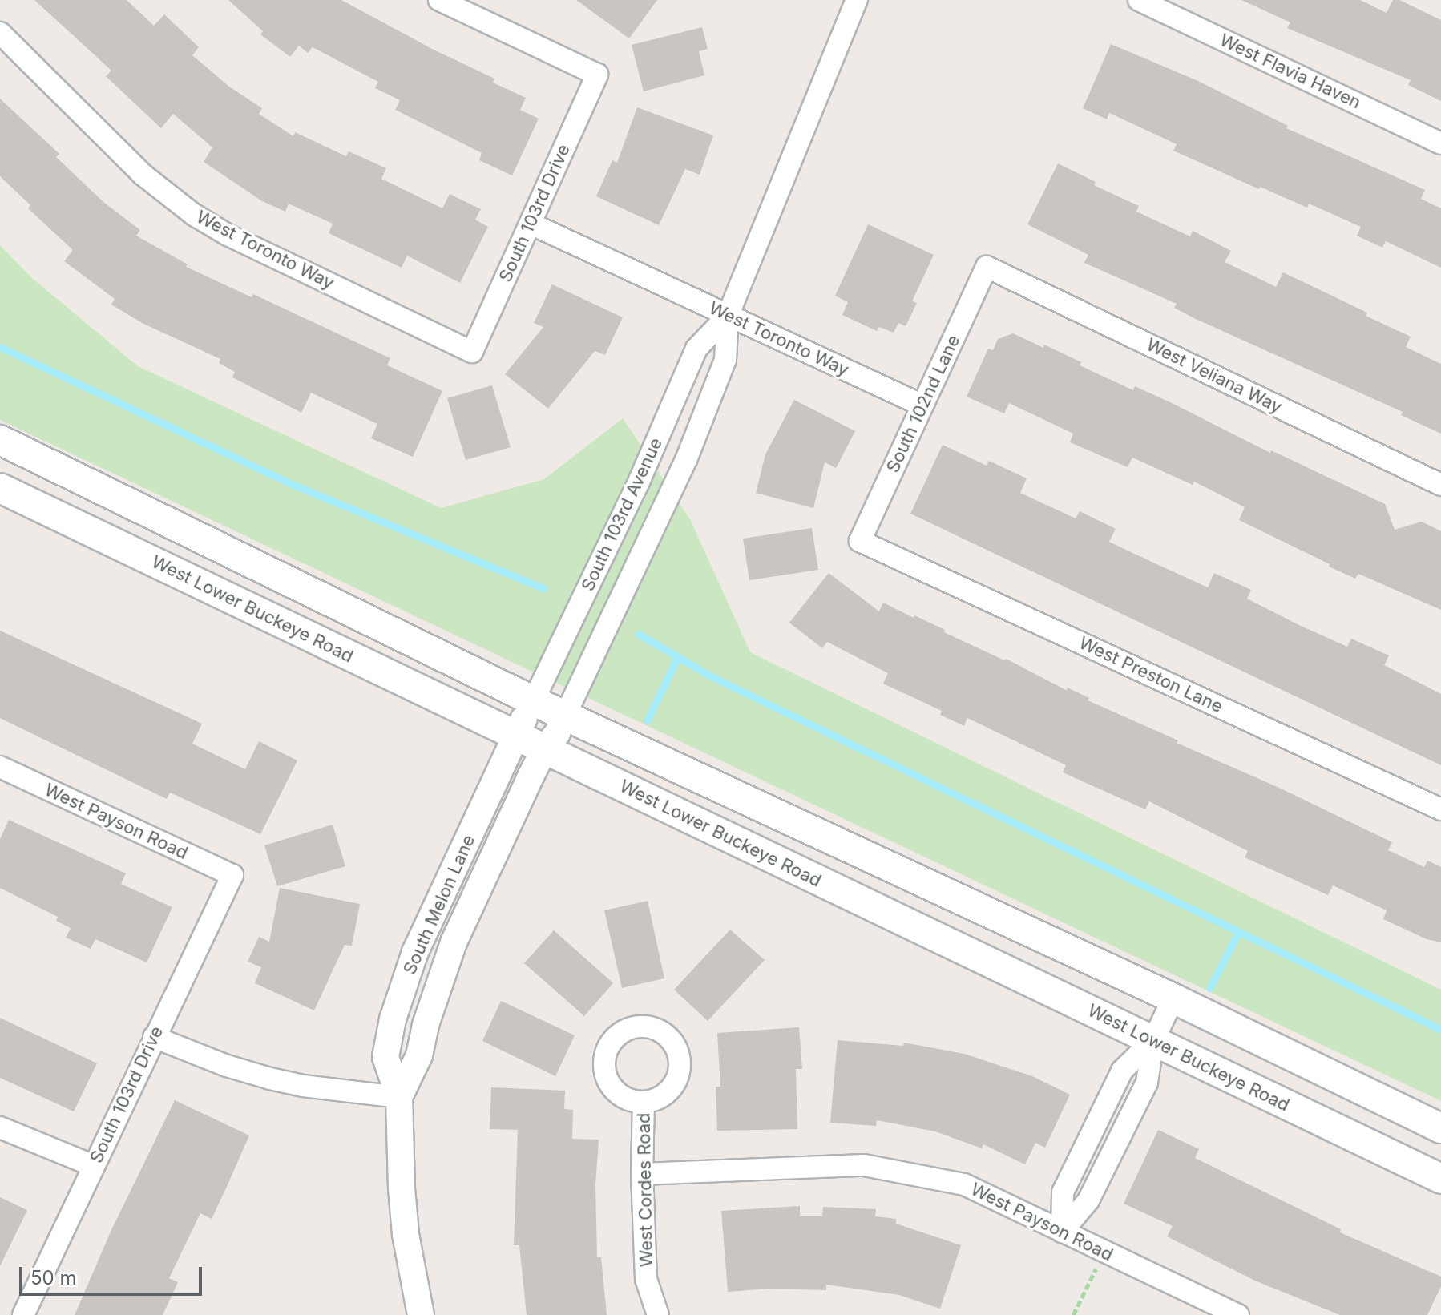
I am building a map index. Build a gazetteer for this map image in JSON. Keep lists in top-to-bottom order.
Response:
{
  "streets": {
    "main road": ["West Lower Buckeye Road"],
    "street": [
      "West Flavia Haven",
      "South 103rd Drive",
      "West Toronto Way",
      "West Veliana Way",
      "South 102nd Lane",
      "South 103rd Avenue",
      "West Preston Lane",
      "West Payson Road",
      "South Melon Lane",
      "West Cordes Road"
    ]
  },
  "crossings": [
    ["South 103rd Drive", "West Toronto Way"],
    ["South 103rd Drive", "West Payson Road"],
    ["West Toronto Way", "South 102nd Lane"],
    ["West Toronto Way", "South 103rd Avenue"],
    ["West Veliana Way", "South 102nd Lane"],
    ["South 102nd Lane", "West Preston Lane"],
    ["South 103rd Avenue", "West Lower Buckeye Road"],
    ["South 103rd Avenue", "South Melon Lane"],
    ["West Lower Buckeye Road", "South Melon Lane"],
    ["West Payson Road", "West Cordes Road"]
  ],
  "scale_bar": "50 m"
}
